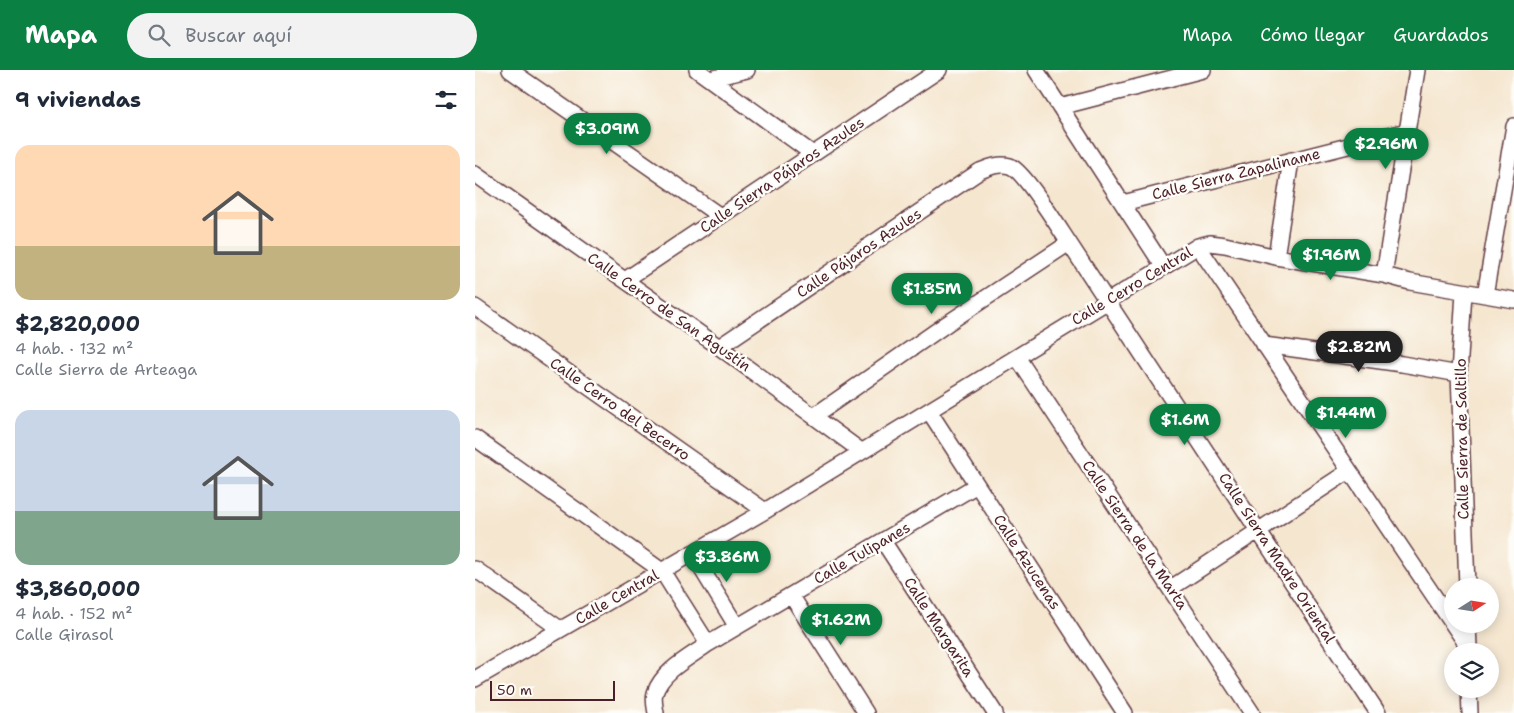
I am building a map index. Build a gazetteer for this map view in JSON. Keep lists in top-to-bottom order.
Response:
{
  "streets": {
    "street": [
      "Calle Sierra Zapaliname",
      "Calle Sierra Pájaros Azules",
      "Calle Pájaros Azules",
      "Calle Cerro Central",
      "Calle Cerro de San Agustín",
      "Calle Cerro del Becerro",
      "Calle Sierra de Saltillo",
      "Calle Sierra de la Marta",
      "Calle Tulipanes",
      "Calle Sierra Madre Oriental",
      "Calle Azucenas",
      "Calle Central",
      "Calle Margarita"
    ]
  },
  "crossings": [
    ["Calle Sierra Pájaros Azules", "Calle Cerro de San Agustín"],
    ["Calle Pájaros Azules", "Calle Cerro de San Agustín"],
    ["Calle Pájaros Azules", "Calle Sierra Madre Oriental"],
    ["Calle Cerro Central", "Calle Cerro de San Agustín"],
    ["Calle Cerro Central", "Calle Sierra de Saltillo"],
    ["Calle Cerro Central", "Calle Sierra de la Marta"],
    ["Calle Cerro Central", "Calle Sierra Madre Oriental"],
    ["Calle Cerro Central", "Calle Azucenas"],
    ["Calle Cerro Central", "Calle Central"],
    ["Calle Cerro de San Agustín", "Calle Central"],
    ["Calle Cerro del Becerro", "Calle Central"],
    ["Calle Tulipanes", "Calle Azucenas"],
    ["Calle Tulipanes", "Calle Margarita"]
  ],
  "scale_bar": "50 m",
  "north": "right",
  "page": {
    "header": "Mapa",
    "search": "Buscar aquí",
    "nav": ["Mapa", "Cómo llegar", "Guardados"],
    "heading": "9 viviendas",
    "price": [
      "$3.09M",
      "$2.96M",
      "$1.96M",
      "$1.85M",
      "$2.82M",
      "$1.44M",
      "$1.6M",
      "$3.86M",
      "$1.62M"
    ],
    "list": [
      {
        "name": "$2,820,000",
        "note": "4 hab. · 132 m² · Calle Sierra de Arteaga"
      },
      {
        "name": "$3,860,000",
        "note": "4 hab. · 152 m² · Calle Girasol"
      }
    ],
    "scale": "50 m"
  }
}
